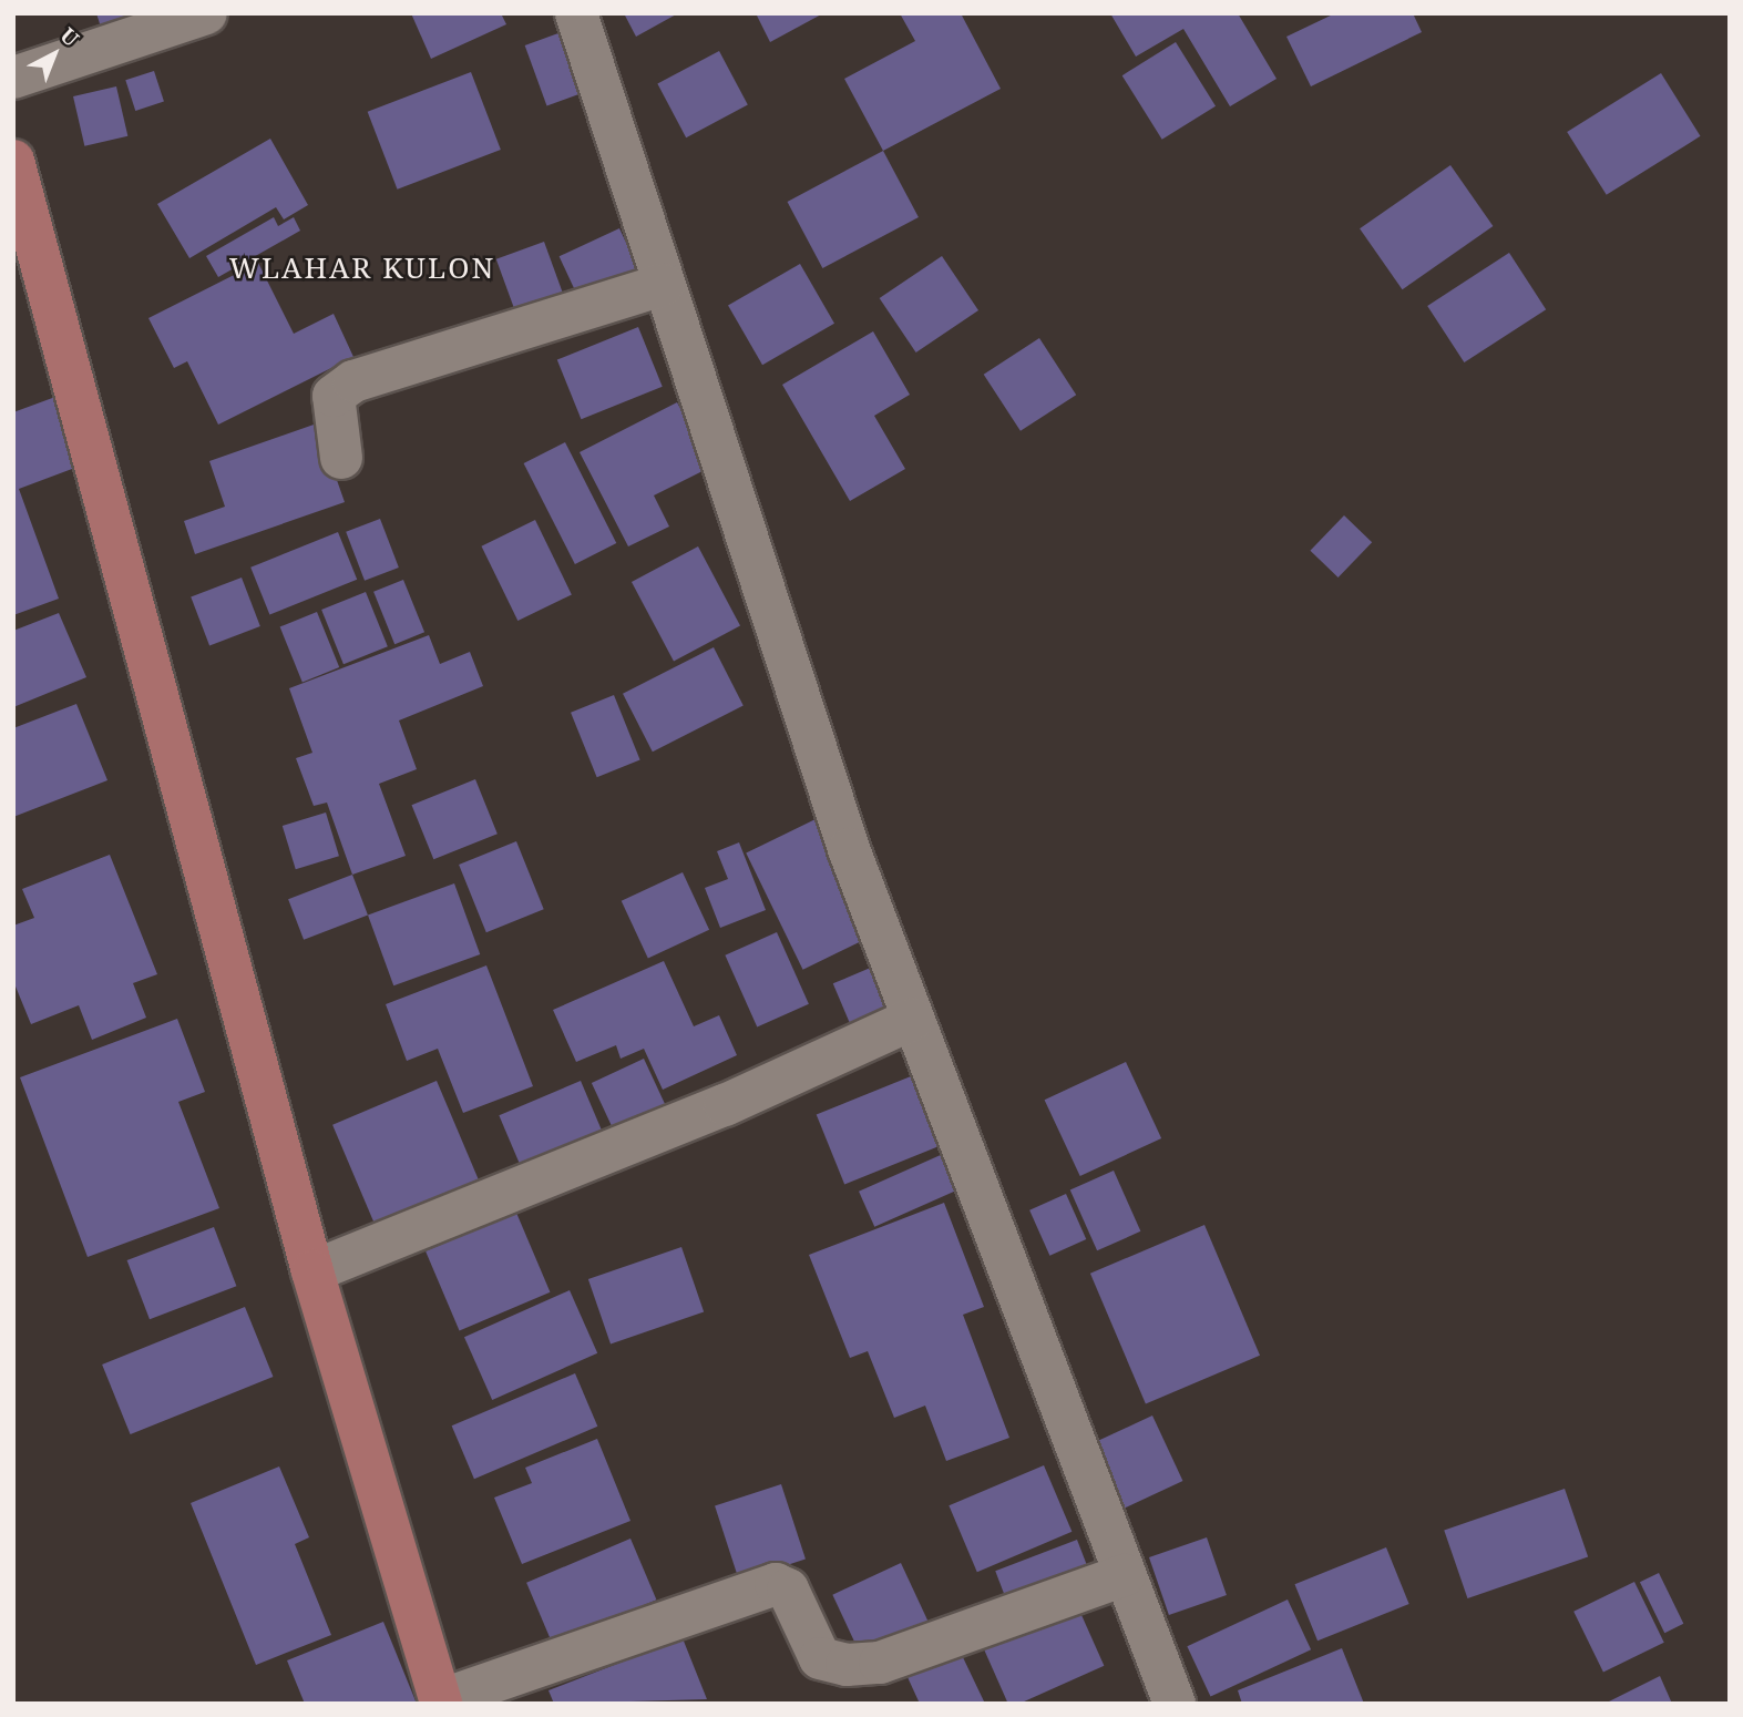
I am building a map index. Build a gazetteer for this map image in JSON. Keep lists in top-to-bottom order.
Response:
{
  "districts": ["WLAHAR KULON"],
  "north": "top right"
}
